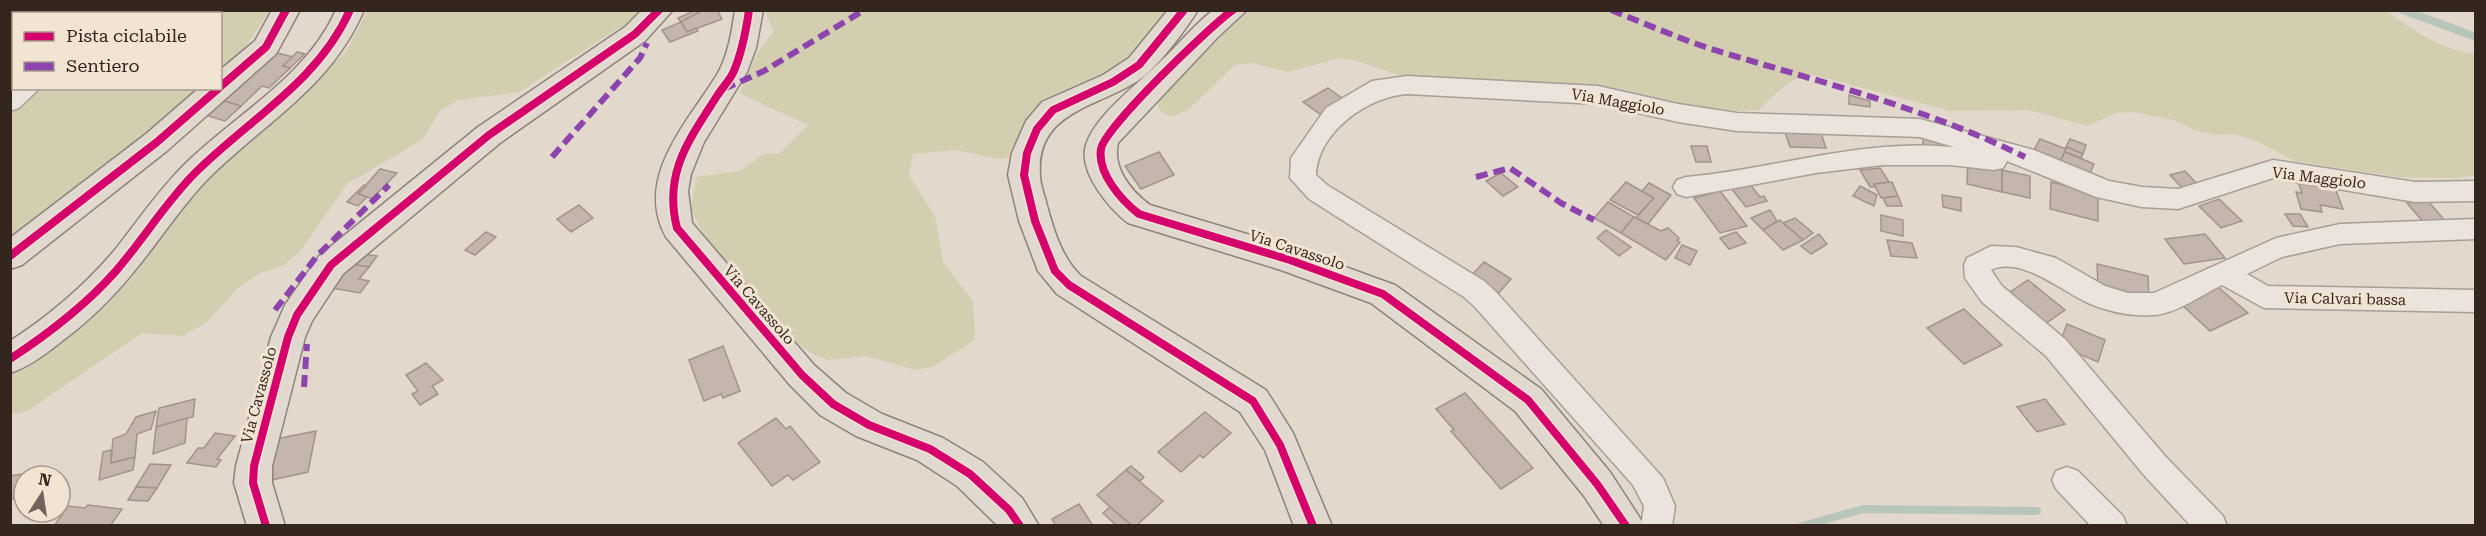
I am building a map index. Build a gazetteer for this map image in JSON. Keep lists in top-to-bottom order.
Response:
{
  "streets": {
    "main road": ["Via Cavassolo"],
    "street": ["Via Maggiolo", "Via Calvari bassa"]
  },
  "legend": ["Pista ciclabile", "Sentiero"],
  "north": "top"
}
